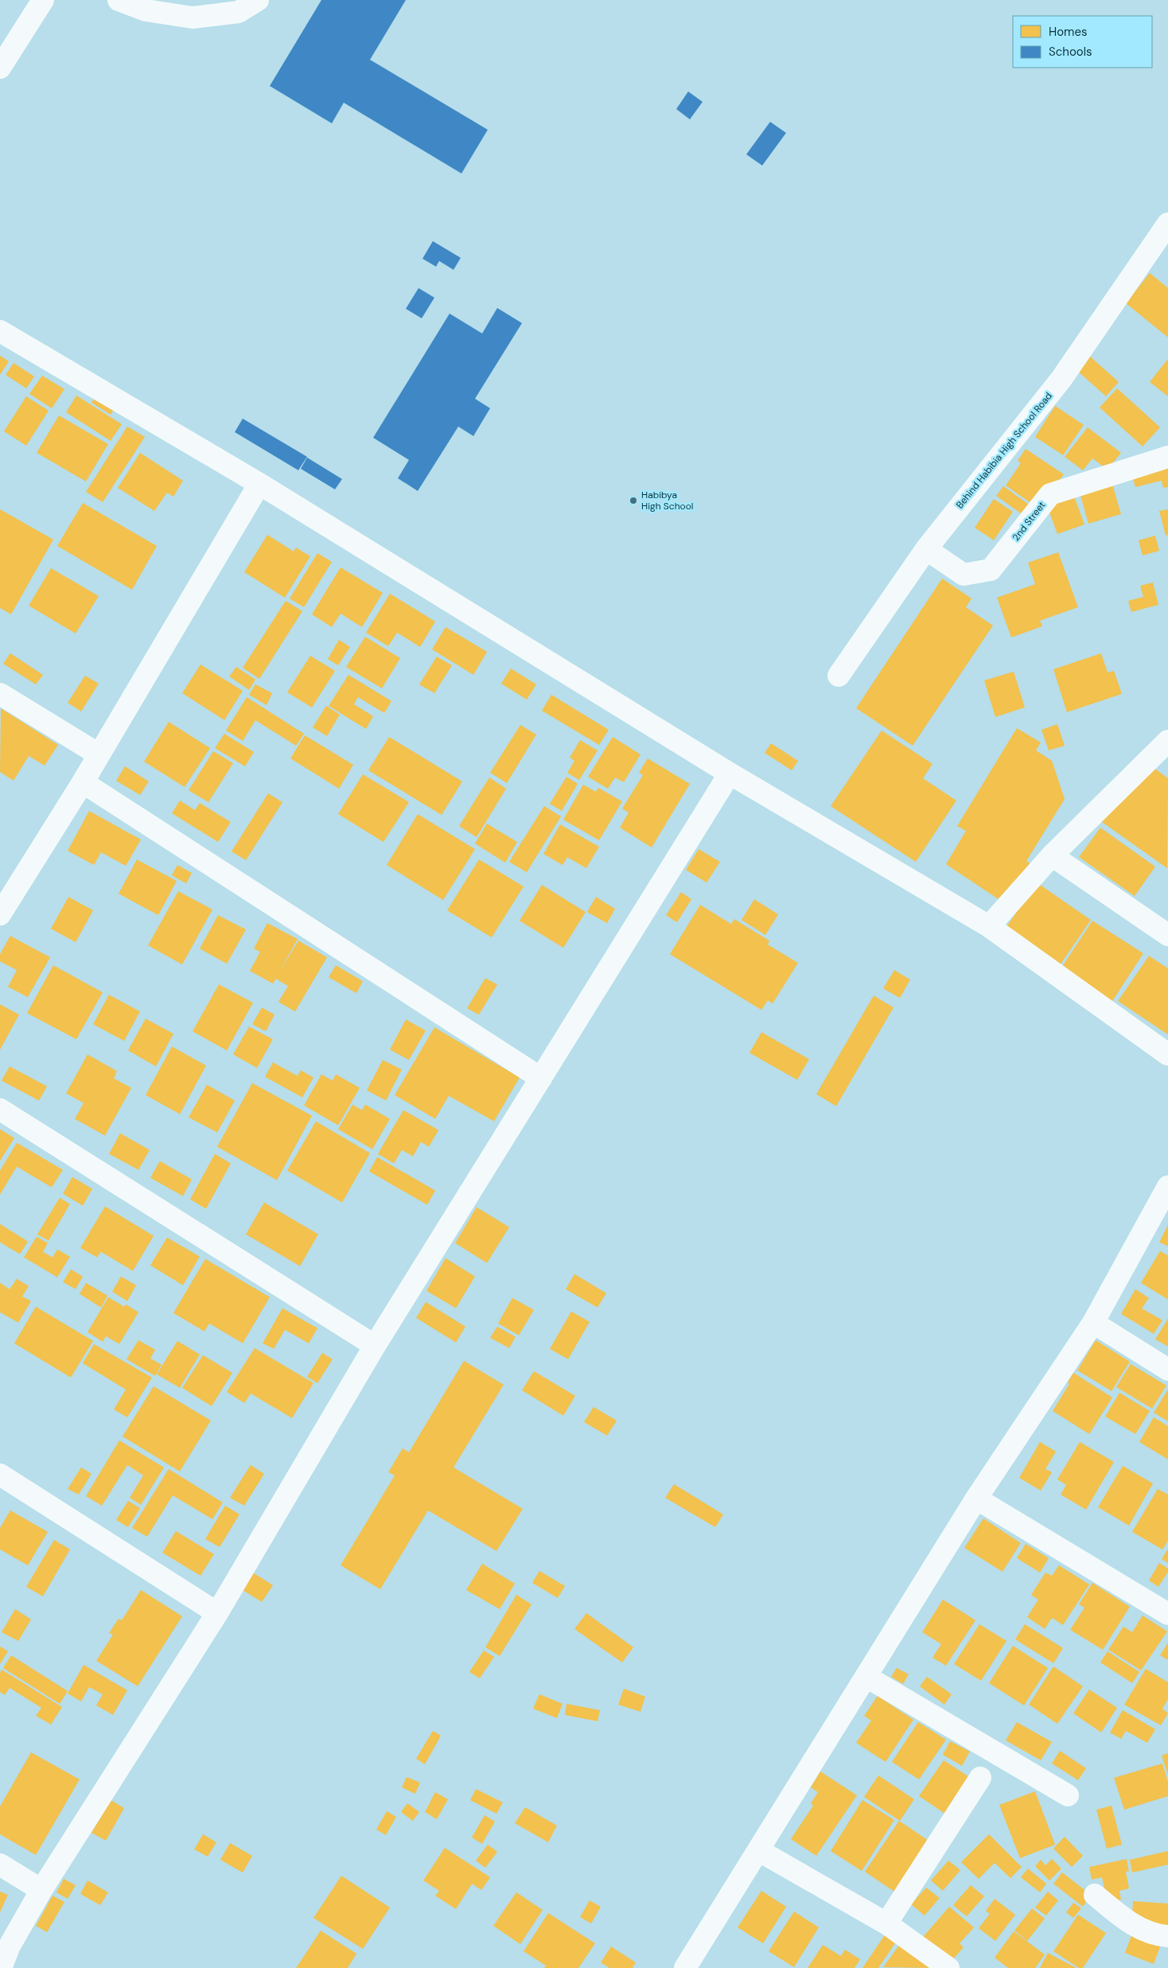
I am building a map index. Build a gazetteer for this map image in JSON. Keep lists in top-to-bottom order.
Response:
{
  "streets": {
    "street": ["Behind Habibia High School Road", "2nd Street"]
  },
  "crossings": [
    ["Behind Habibia High School Road", "2nd Street"]
  ],
  "places": ["Habibya High School"],
  "legend": ["Homes", "Schools"]
}
